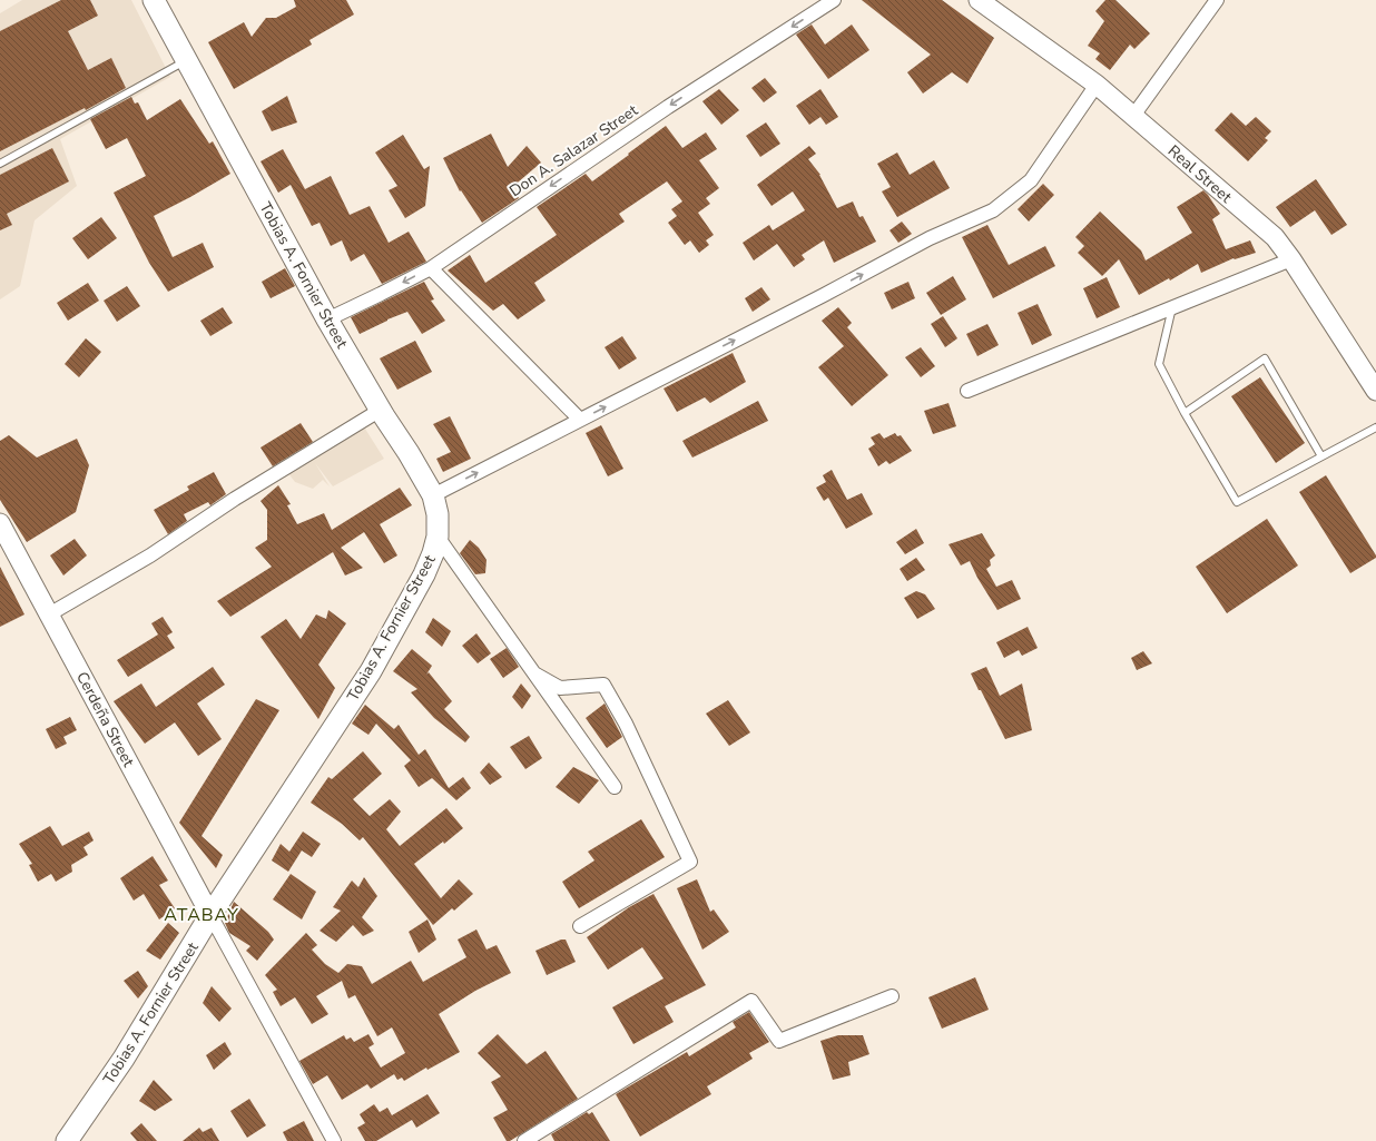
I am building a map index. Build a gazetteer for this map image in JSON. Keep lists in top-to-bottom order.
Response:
{
  "streets": {
    "main road": ["Real Street", "Tobias A. Fornier Street", "Cerdeña Street"],
    "street": ["Don A. Salazar Street"]
  },
  "crossings": [
    ["Don A. Salazar Street", "Tobias A. Fornier Street"],
    ["Tobias A. Fornier Street", "Cerdeña Street"]
  ],
  "one_way": ["Don A. Salazar Street"],
  "districts": ["ATABAY"]
}
